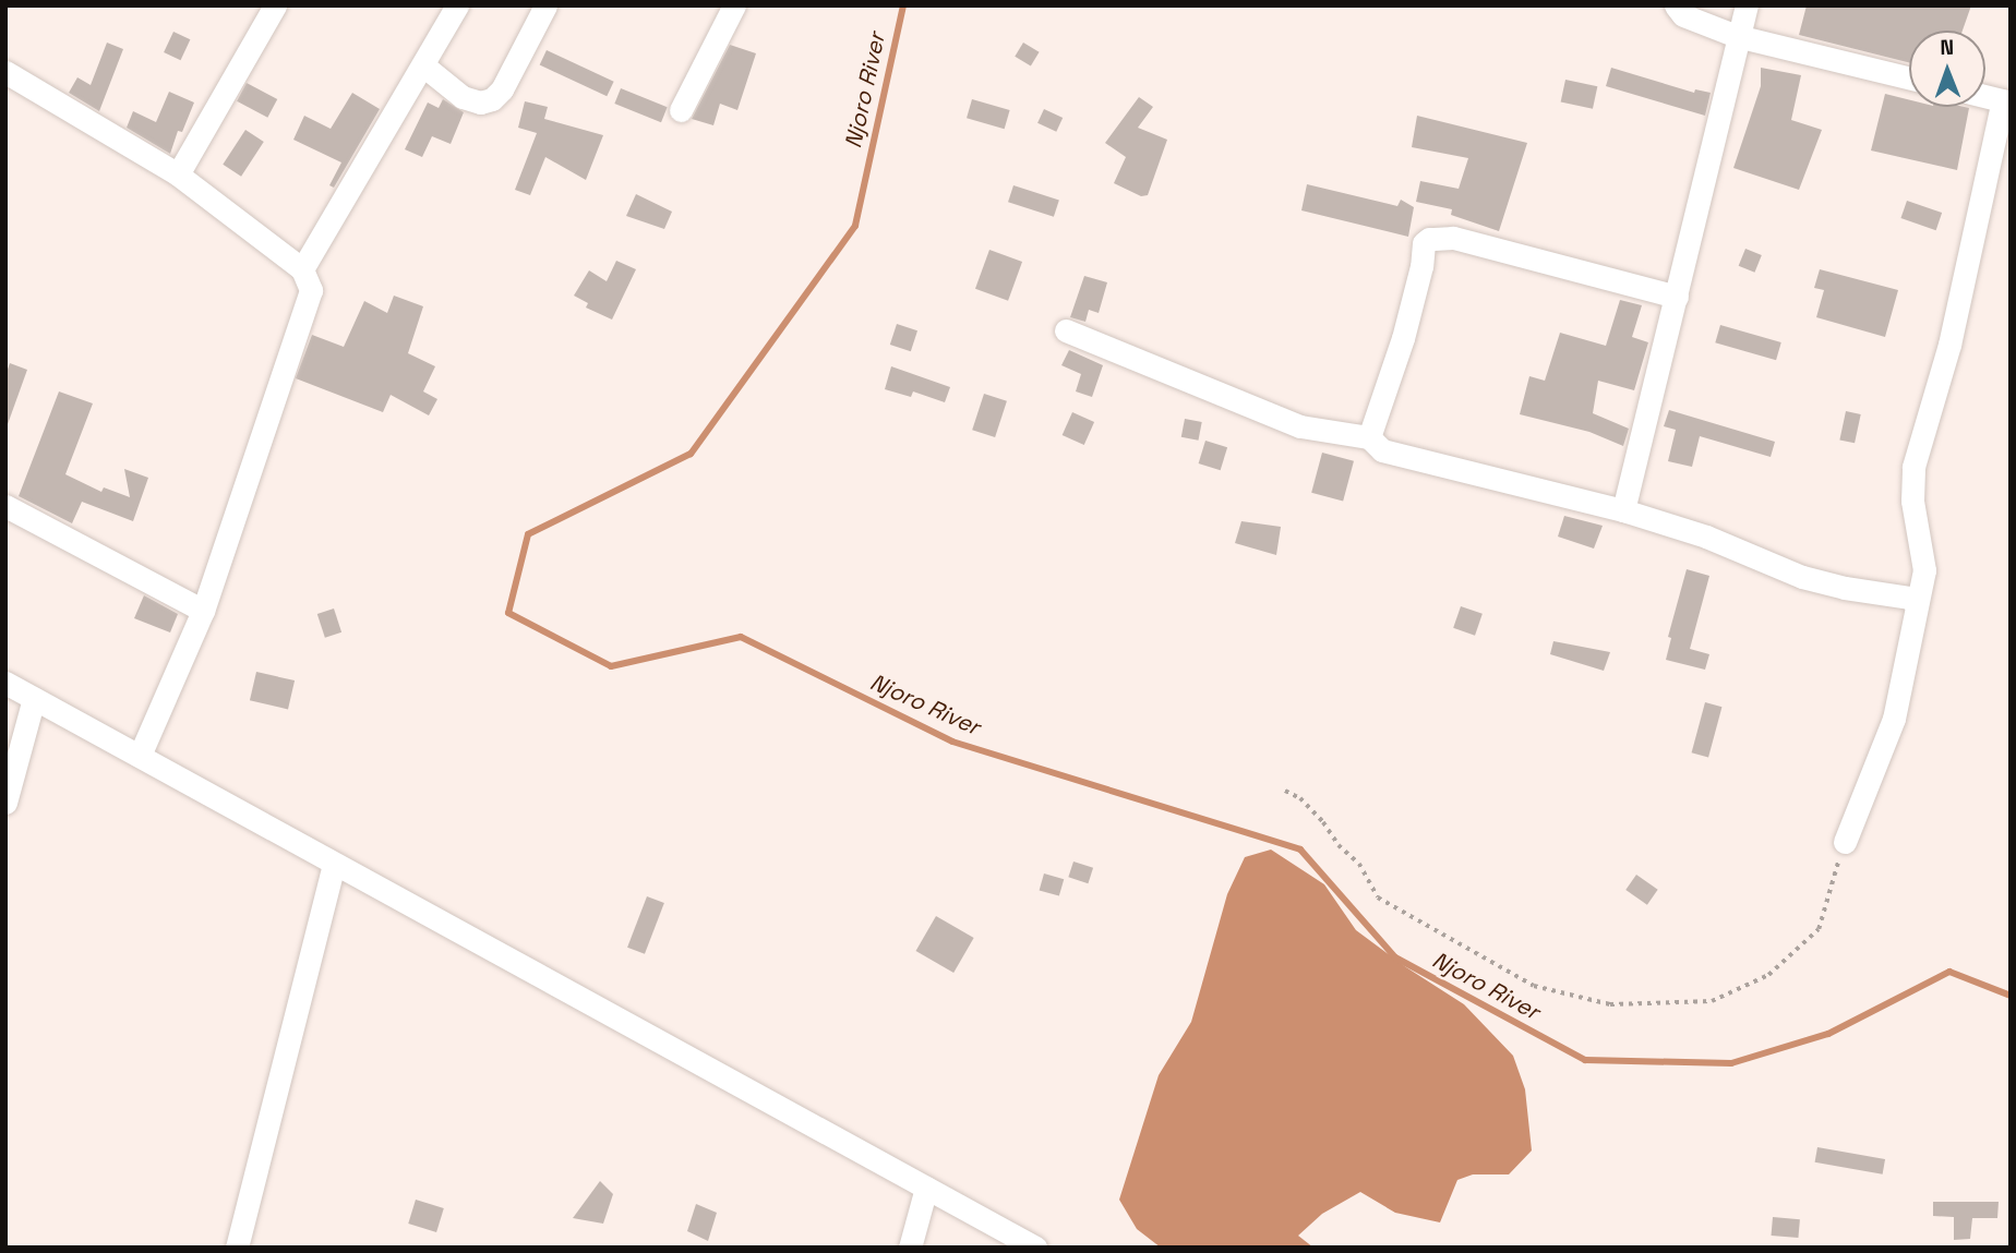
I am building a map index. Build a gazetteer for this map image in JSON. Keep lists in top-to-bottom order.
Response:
{
  "water": ["Njoro River"],
  "north": "top"
}
